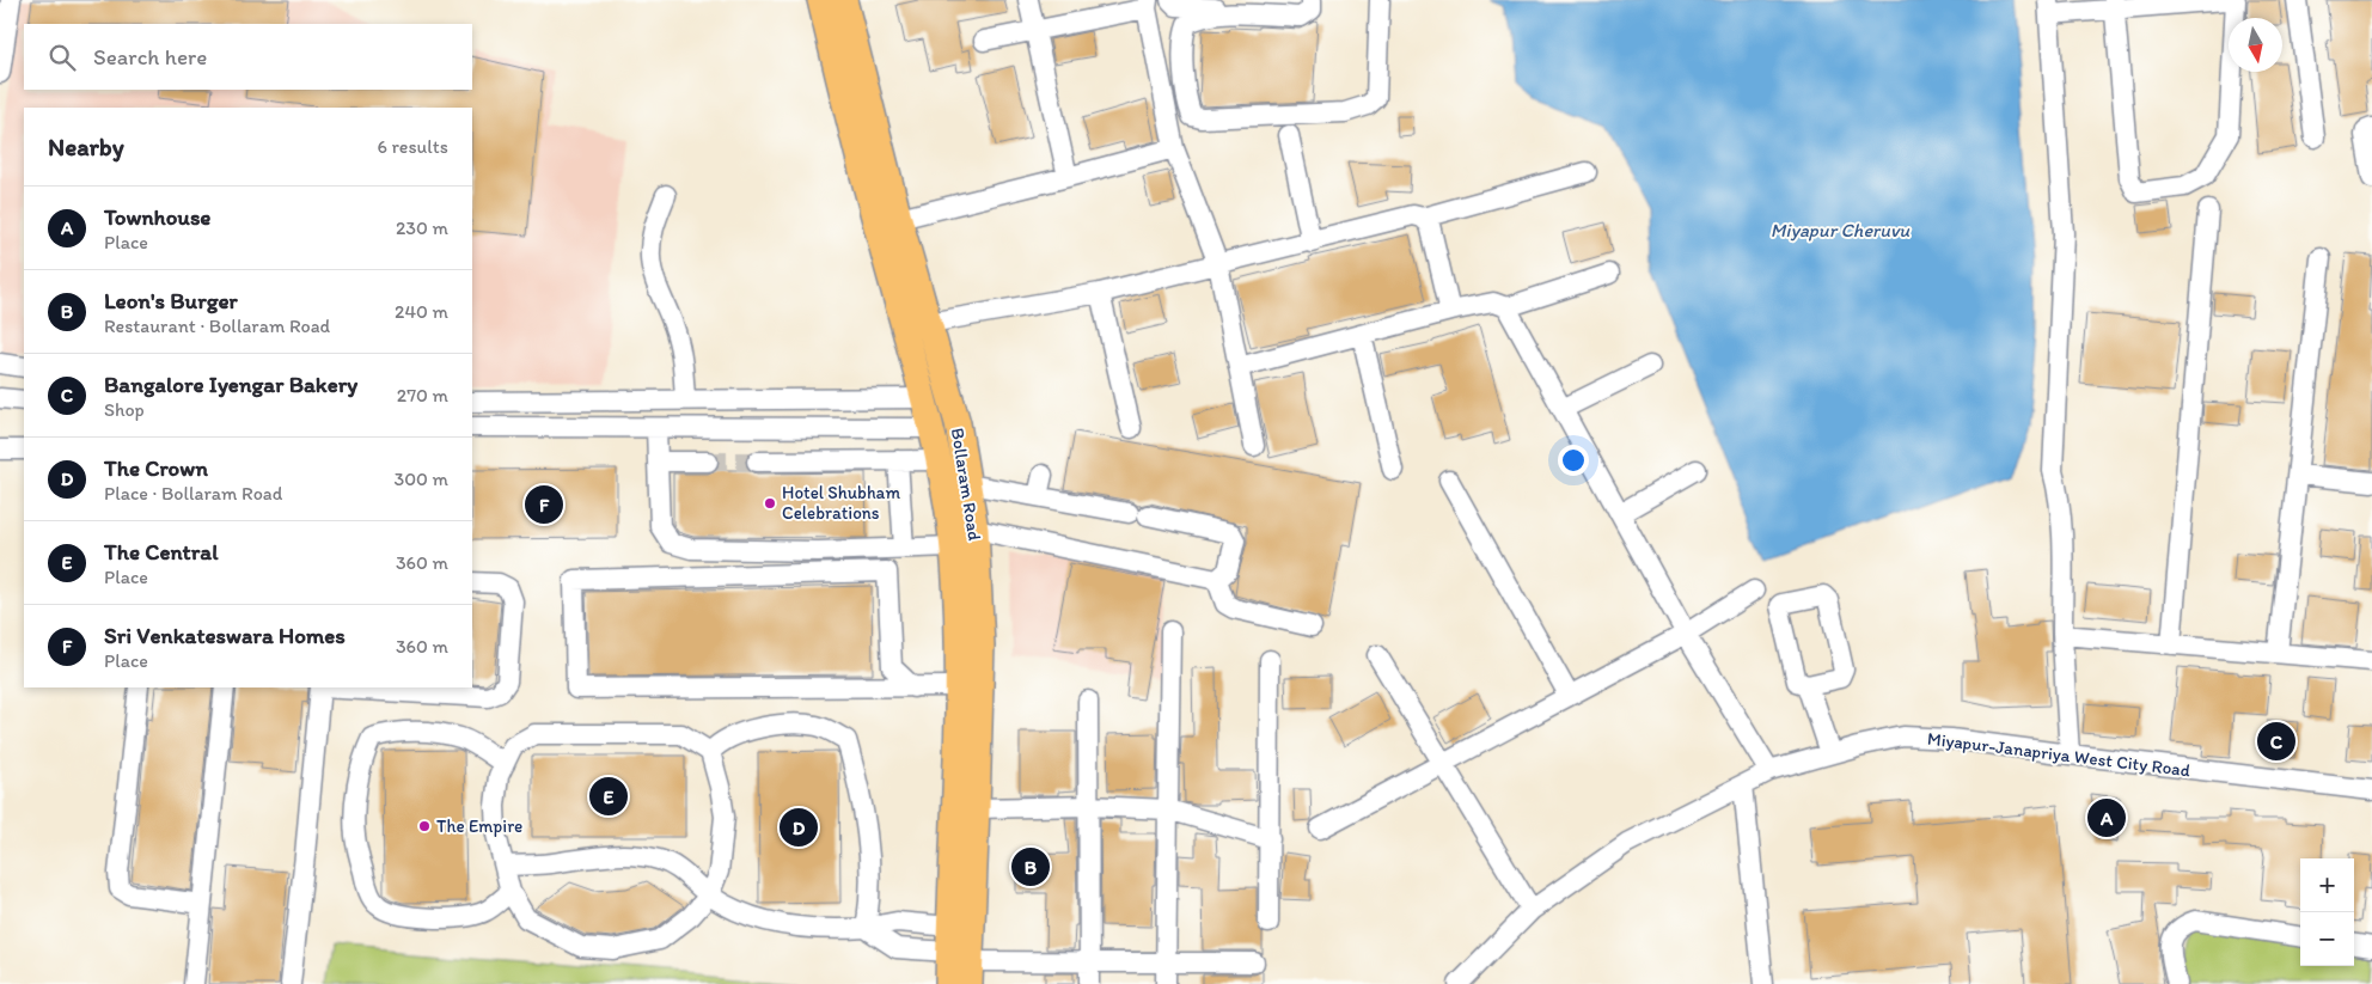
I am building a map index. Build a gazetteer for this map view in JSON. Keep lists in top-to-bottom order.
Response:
{
  "streets": {
    "main road": ["Bollaram Road"],
    "street": ["Miyapur-Janapriya West City Road"]
  },
  "water": ["Miyapur Cheruvu"],
  "places": ["Hotel Shubham Celebrations", "The Empire"],
  "north": "bottom",
  "page": {
    "search": "Search here",
    "heading": ["Nearby", "6 results"],
    "list": [
      {
        "mark": "A",
        "name": "Townhouse",
        "note": "Place",
        "value": "230 m"
      },
      {
        "mark": "B",
        "name": "Leon's Burger",
        "note": "Restaurant · Bollaram Road",
        "value": "240 m"
      },
      {
        "mark": "C",
        "name": "Bangalore Iyengar Bakery",
        "note": "Shop",
        "value": "270 m"
      },
      {
        "mark": "D",
        "name": "The Crown",
        "note": "Place · Bollaram Road",
        "value": "300 m"
      },
      {
        "mark": "E",
        "name": "The Central",
        "note": "Place",
        "value": "360 m"
      },
      {
        "mark": "F",
        "name": "Sri Venkateswara Homes",
        "note": "Place",
        "value": "360 m"
      }
    ],
    "pins": [
      "F",
      "C",
      "E",
      "A",
      "D",
      "B"
    ],
    "map_buttons": ["+", "−"]
  }
}
